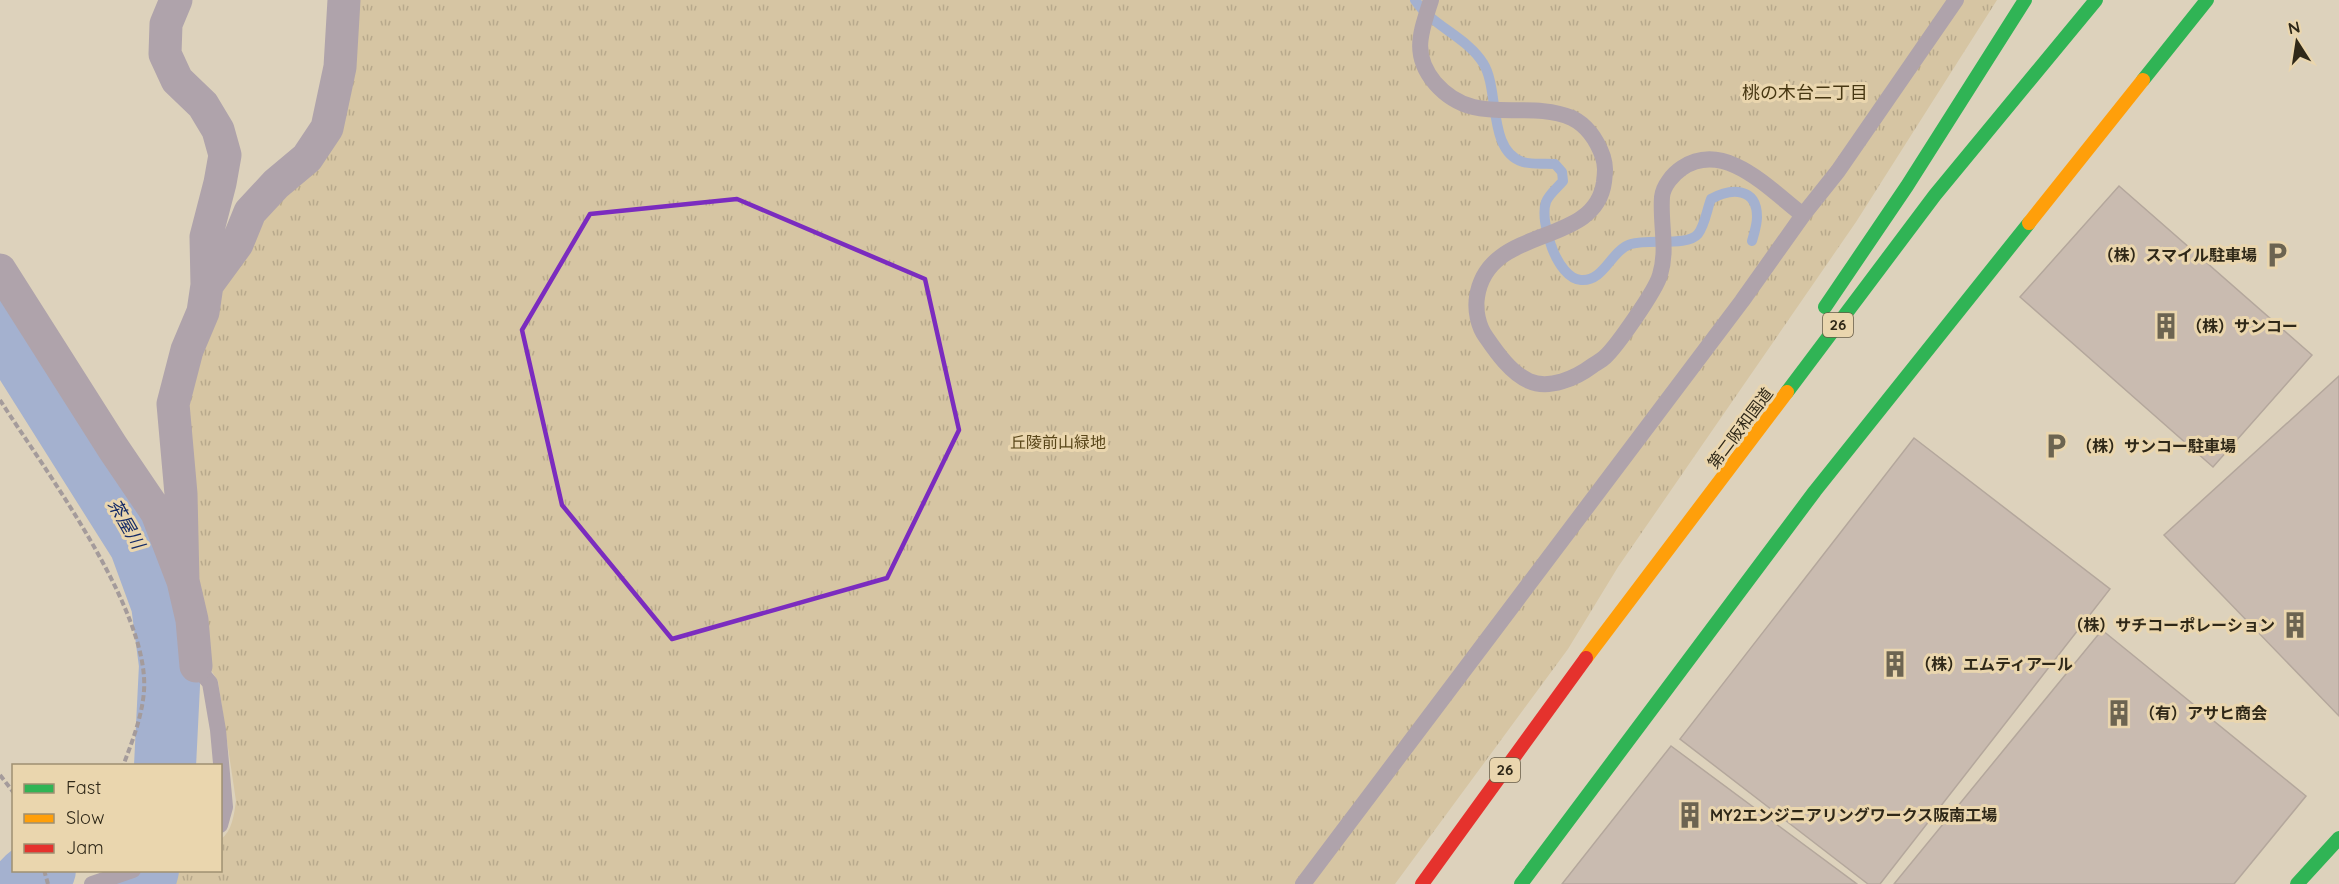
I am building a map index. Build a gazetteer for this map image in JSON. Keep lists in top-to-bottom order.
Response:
{
  "streets": {
    "main road": ["26", "第二阪和国道"]
  },
  "crossings": [
    ["26", "第二阪和国道"]
  ],
  "districts": ["桃の木台二丁目"],
  "water": ["茶屋川"],
  "parks": ["丘陵前山緑地"],
  "places": {
    "parking": ["（株）スマイル駐車場", "（株）サンコー駐車場"],
    "building": [
      "（株）サンコー",
      "（株）サチコーポレーション",
      "（株）エムティアール",
      "（有）アサヒ商会",
      "MY2エンジニアリングワークス阪南工場"
    ]
  },
  "legend": ["Fast", "Slow", "Jam"],
  "north": "top"
}
